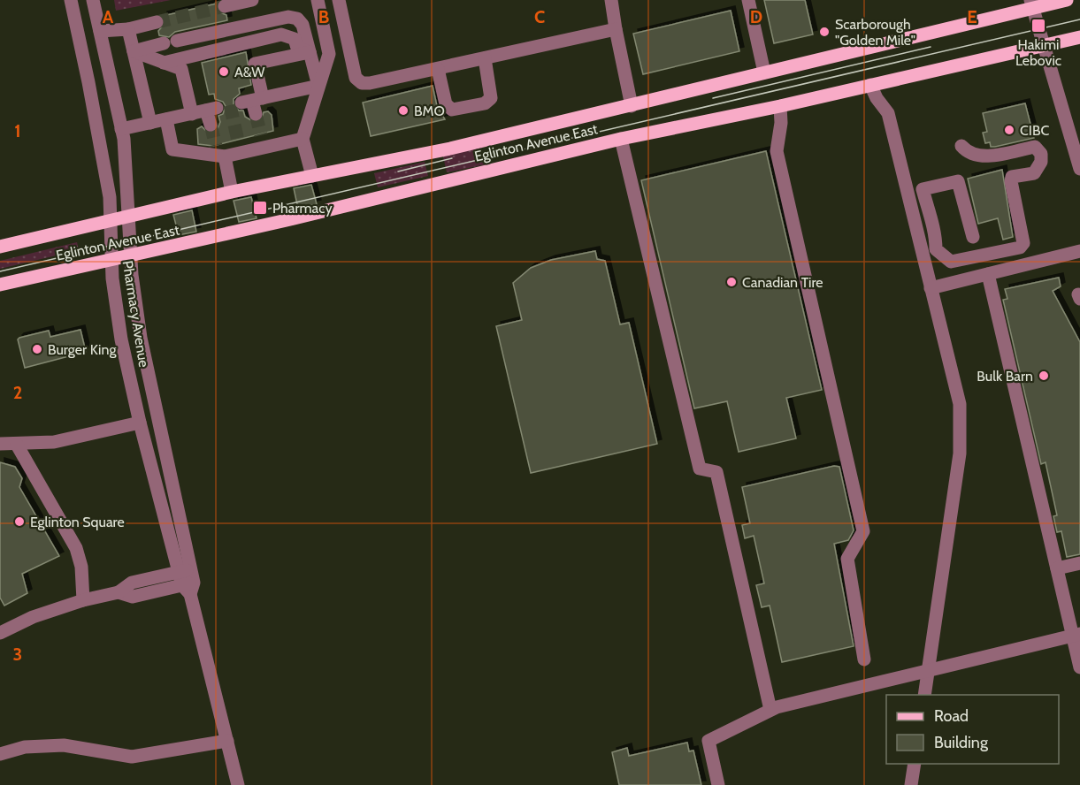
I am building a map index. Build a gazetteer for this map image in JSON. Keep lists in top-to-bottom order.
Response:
{
  "streets": {
    "main road": ["Eglinton Avenue East"],
    "street": ["Pharmacy Avenue"]
  },
  "crossings": [
    ["Eglinton Avenue East", "Pharmacy Avenue"]
  ],
  "places": {
    "transit": ["Hakimi Lebovic", "Pharmacy"],
    "other": [
      "Scarborough \"Golden Mile\"",
      "A&W",
      "BMO",
      "CIBC",
      "Canadian Tire",
      "Burger King",
      "Bulk Barn",
      "Eglinton Square"
    ]
  },
  "legend": ["Road", "Building"],
  "grid": {
    "columns": [
      "A",
      "B",
      "C",
      "D",
      "E"
    ],
    "rows": ["1", "2", "3"]
  }
}
